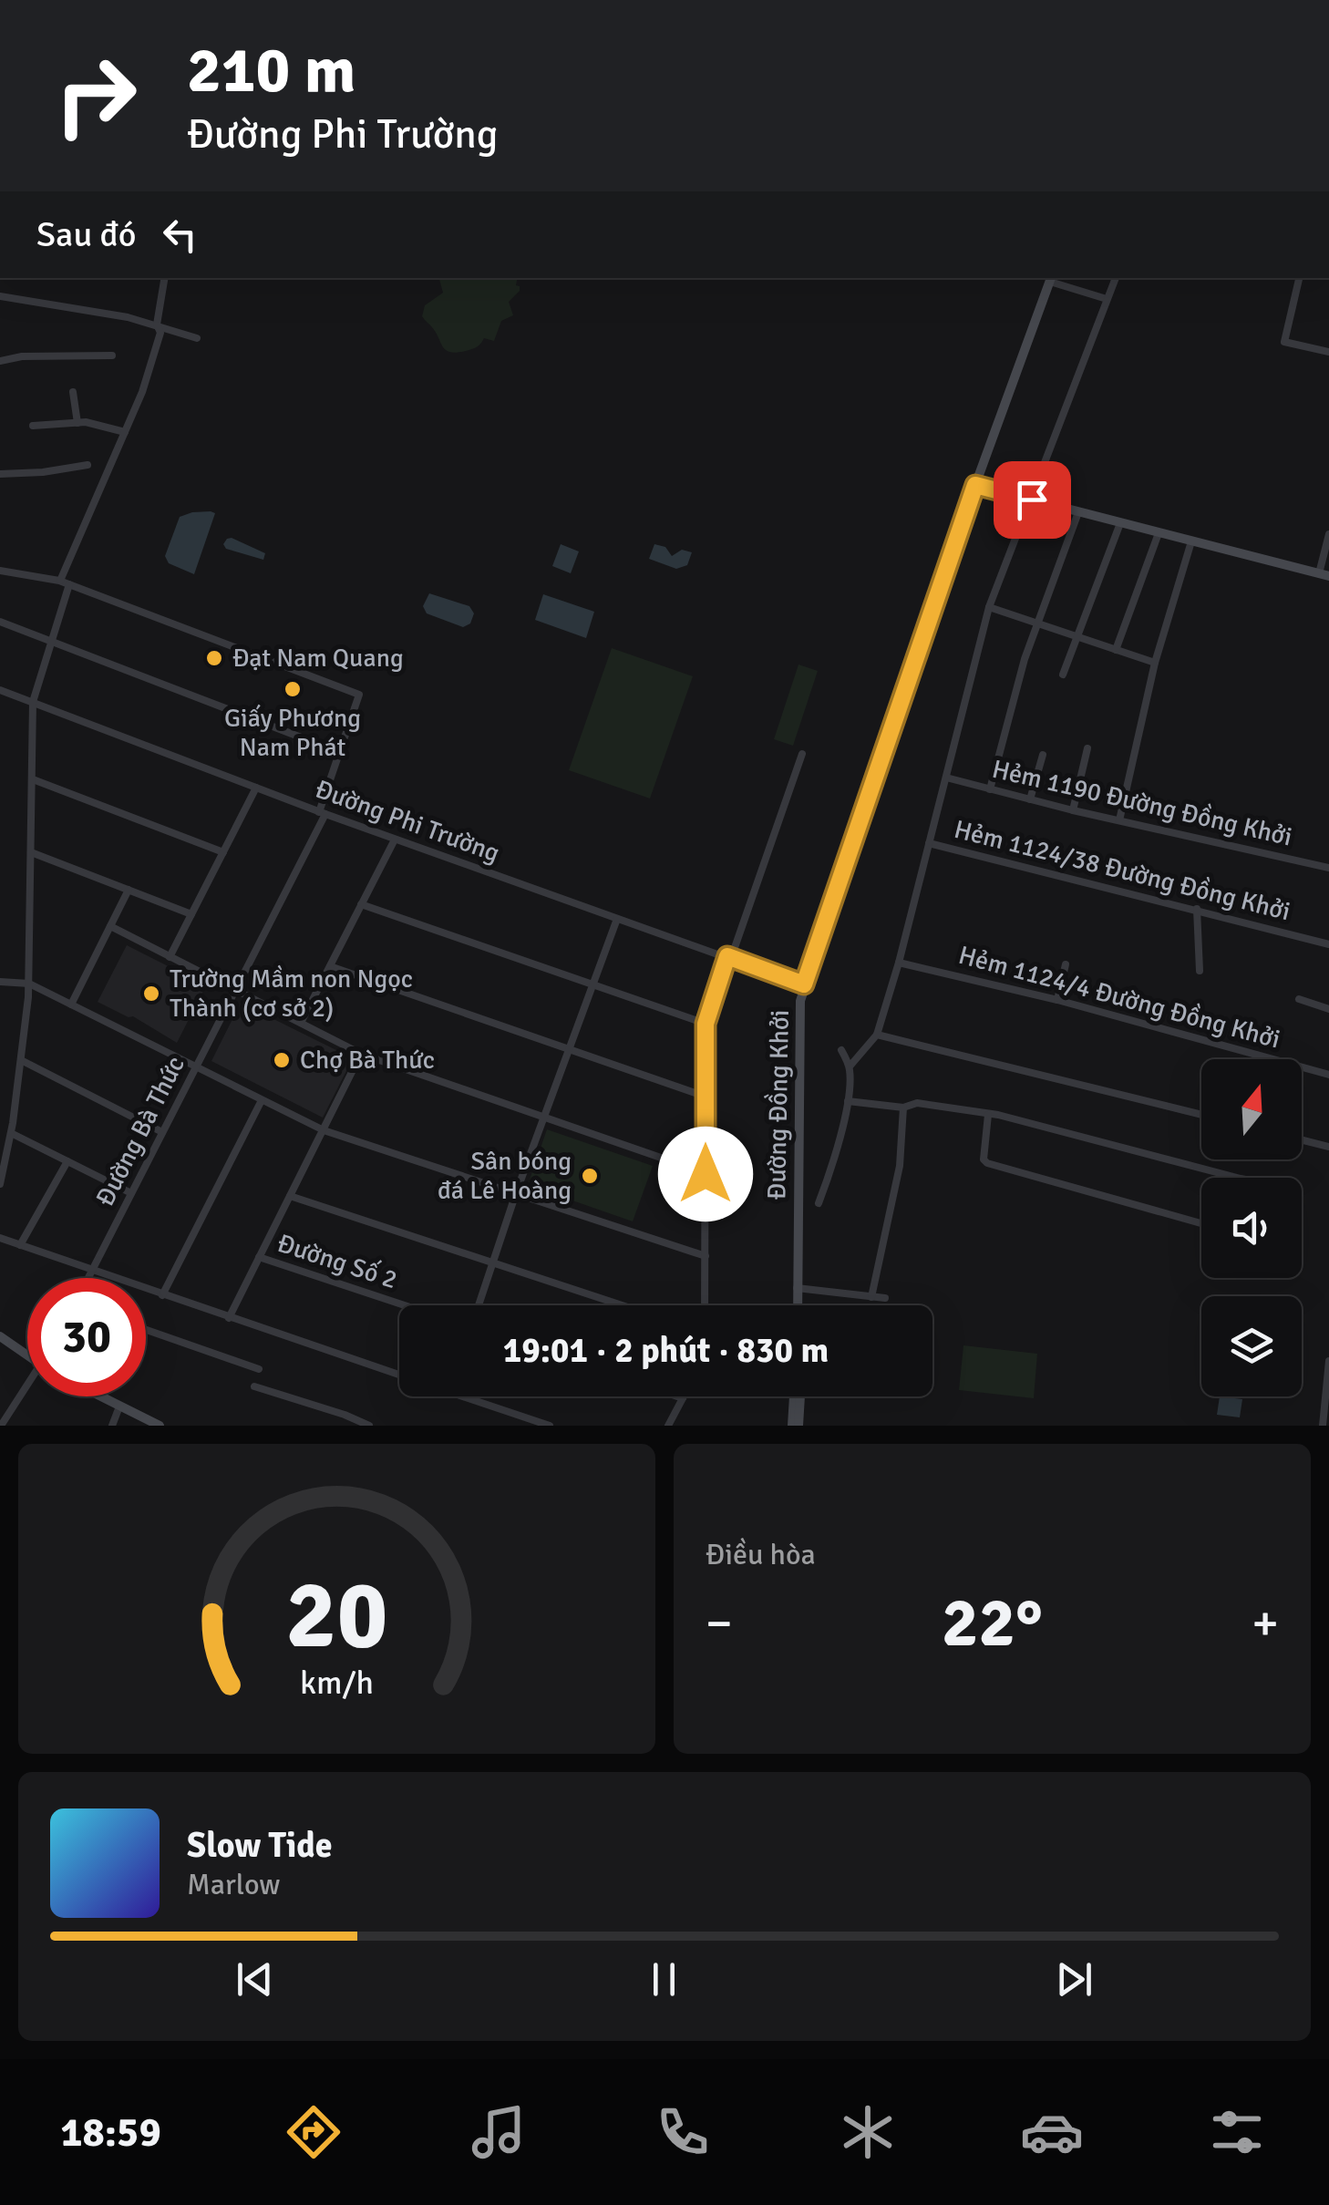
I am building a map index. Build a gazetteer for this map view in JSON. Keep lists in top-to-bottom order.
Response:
{
  "streets": {
    "main road": ["Đường Đồng Khởi"],
    "street": [
      "Hẻm 1190 Đường Đồng Khởi",
      "Đường Phi Trường",
      "Hẻm 1124/38 Đường Đồng Khởi",
      "Hẻm 1124/4 Đường Đồng Khởi",
      "Đường Bà Thức",
      "Đường Số 2"
    ]
  },
  "crossings": [
    ["Đường Phi Trường", "Đường Đồng Khởi"],
    ["Đường Phi Trường", "Đường Bà Thức"]
  ],
  "places": [
    "Đạt Nam Quang",
    "Giấy Phương Nam Phát",
    "Trường Mầm non Ngọc Thành (cơ sở 2)",
    "Chợ Bà Thức",
    "Sân bóng đá Lê Hoàng"
  ],
  "north": "top",
  "page": {
    "turn": ["210 m", "Đường Phi Trường"],
    "then": "Sau đó",
    "limit": "30",
    "trip": "19:01 · 2 phút · 830 m",
    "tile": "Điều hòa",
    "heat": ["−", "22°", "+"],
    "song": ["Slow Tide", "Marlow"],
    "tabs": "18:59",
    "gauge": ["20", "km/h"]
  }
}
